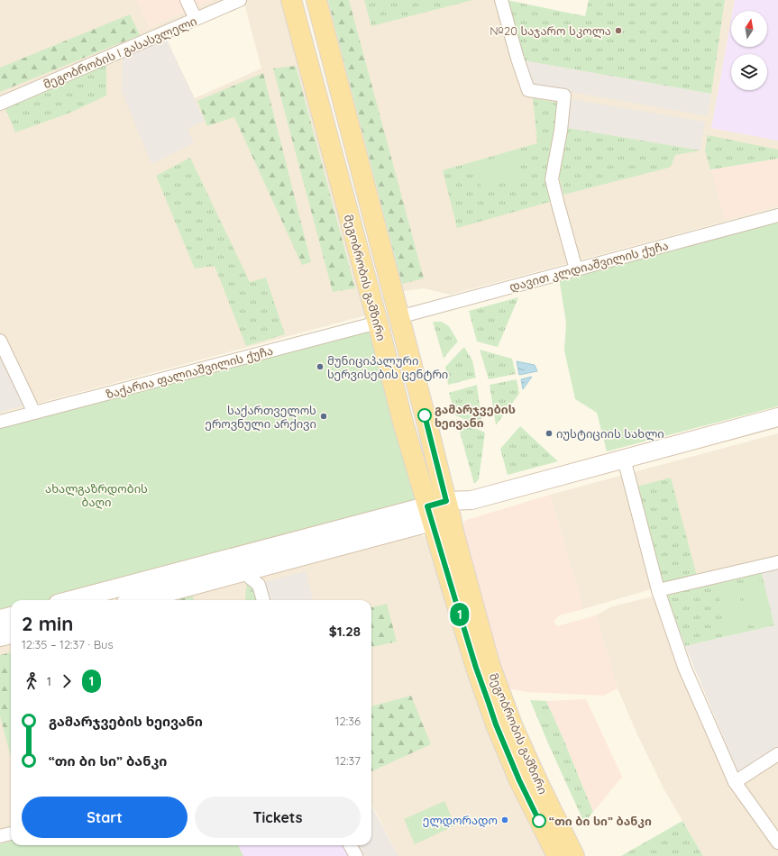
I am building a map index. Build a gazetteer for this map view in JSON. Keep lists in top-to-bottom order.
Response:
{
  "streets": {
    "main road": ["მეგობრობის გამზირი"],
    "street": ["მეგობრობის I გასასვლელი", "დავით კლდიაშვილის ქუჩა", "ზაქარია ფალიაშვილის ქუჩა"]
  },
  "crossings": [
    ["დავით კლდიაშვილის ქუჩა", "მეგობრობის გამზირი"],
    ["მეგობრობის გამზირი", "ზაქარია ფალიაშვილის ქუჩა"]
  ],
  "parks": ["ახალგაზრდობის ბაღი"],
  "places": [
    "№20 საჯარო სკოლა",
    "მუნიციპალური სერვისების ცენტრი",
    "გამარჯვების ხეივანი",
    "საქართველოს ეროვნული არქივი",
    "იუსტიციის სახლი",
    "ელდორადო",
    "“თი ბი სი” ბანკი"
  ],
  "lines": ["bus line 1"],
  "north": "top",
  "page": {
    "on_map": "1",
    "heading": ["2 min", "12:35 – 12:37 · Bus", "$1.28"],
    "legs": ["1", "1"],
    "list": [
      {
        "name": "გამარჯვების ხეივანი",
        "value": "12:36"
      },
      {
        "name": "“თი ბი სი” ბანკი",
        "value": "12:37"
      }
    ],
    "buttons": ["Start", "Tickets"]
  }
}
